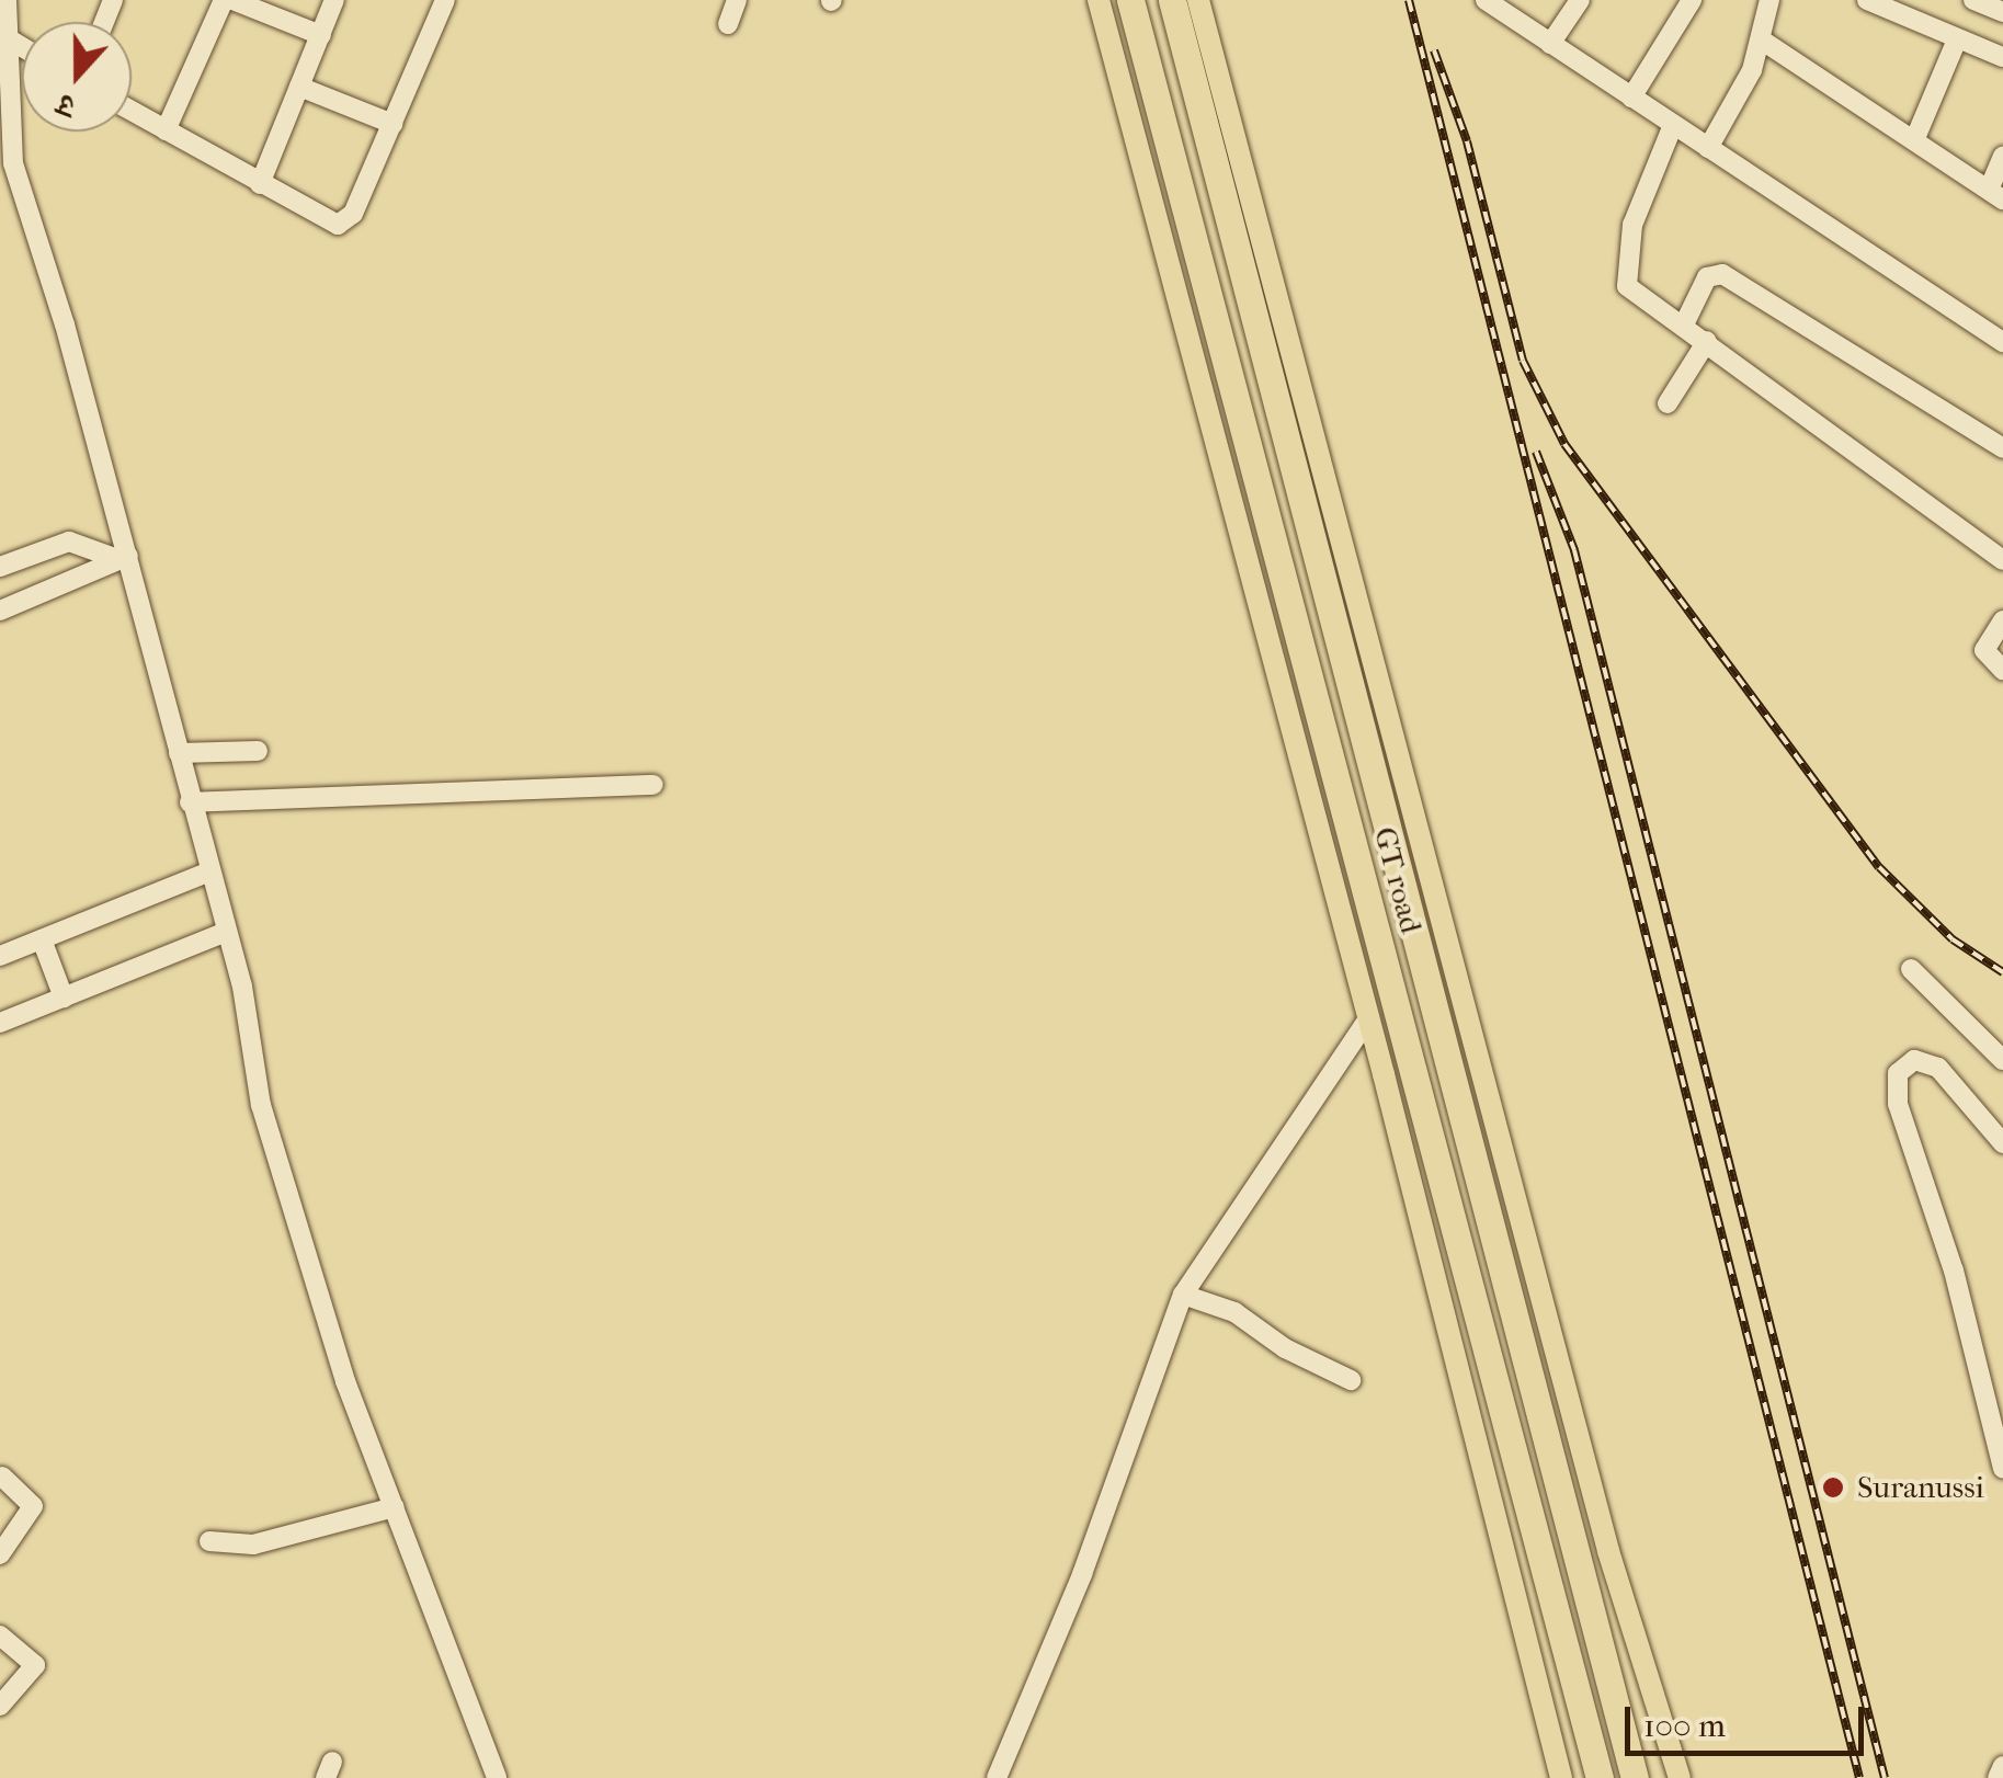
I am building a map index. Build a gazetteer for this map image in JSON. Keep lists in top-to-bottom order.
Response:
{
  "streets": {
    "highway": ["GT road"]
  },
  "places": ["Suranussi"],
  "scale_bar": "100 m",
  "north": "bottom"
}
